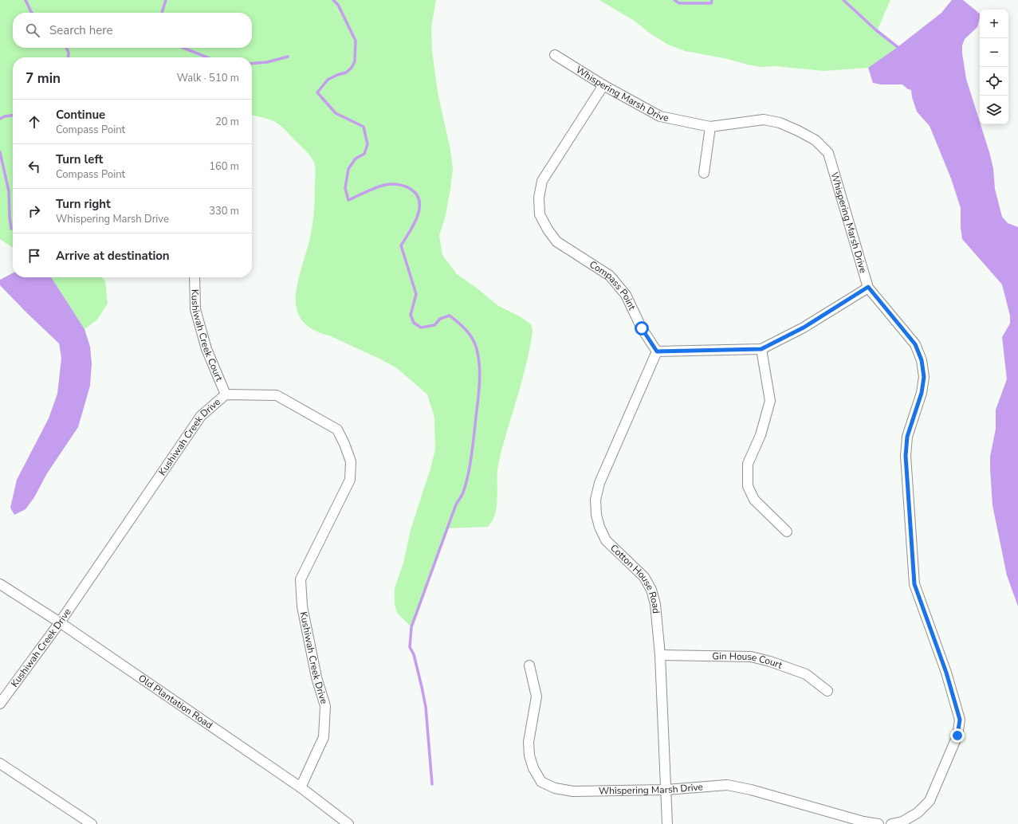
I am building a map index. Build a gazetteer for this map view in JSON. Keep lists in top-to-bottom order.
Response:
{
  "streets": {
    "street": [
      "Whispering Marsh Drive",
      "Compass Point",
      "Kushiwah Creek Court",
      "Kushiwah Creek Drive",
      "Cotton House Road",
      "Gin House Court",
      "Old Plantation Road"
    ]
  },
  "crossings": [
    ["Whispering Marsh Drive", "Compass Point"],
    ["Whispering Marsh Drive", "Cotton House Road"],
    ["Compass Point", "Cotton House Road"],
    ["Kushiwah Creek Court", "Kushiwah Creek Drive"],
    ["Kushiwah Creek Drive", "Old Plantation Road"],
    ["Cotton House Road", "Gin House Court"]
  ],
  "page": {
    "map_buttons": ["+", "−"],
    "search": "Search here",
    "heading": ["7 min", "Walk · 510 m"],
    "list": [
      ["Continue", "Compass Point", "20 m"],
      ["Turn left", "Compass Point", "160 m"],
      ["Turn right", "Whispering Marsh Drive", "330 m"],
      "Arrive at destination"
    ]
  }
}
